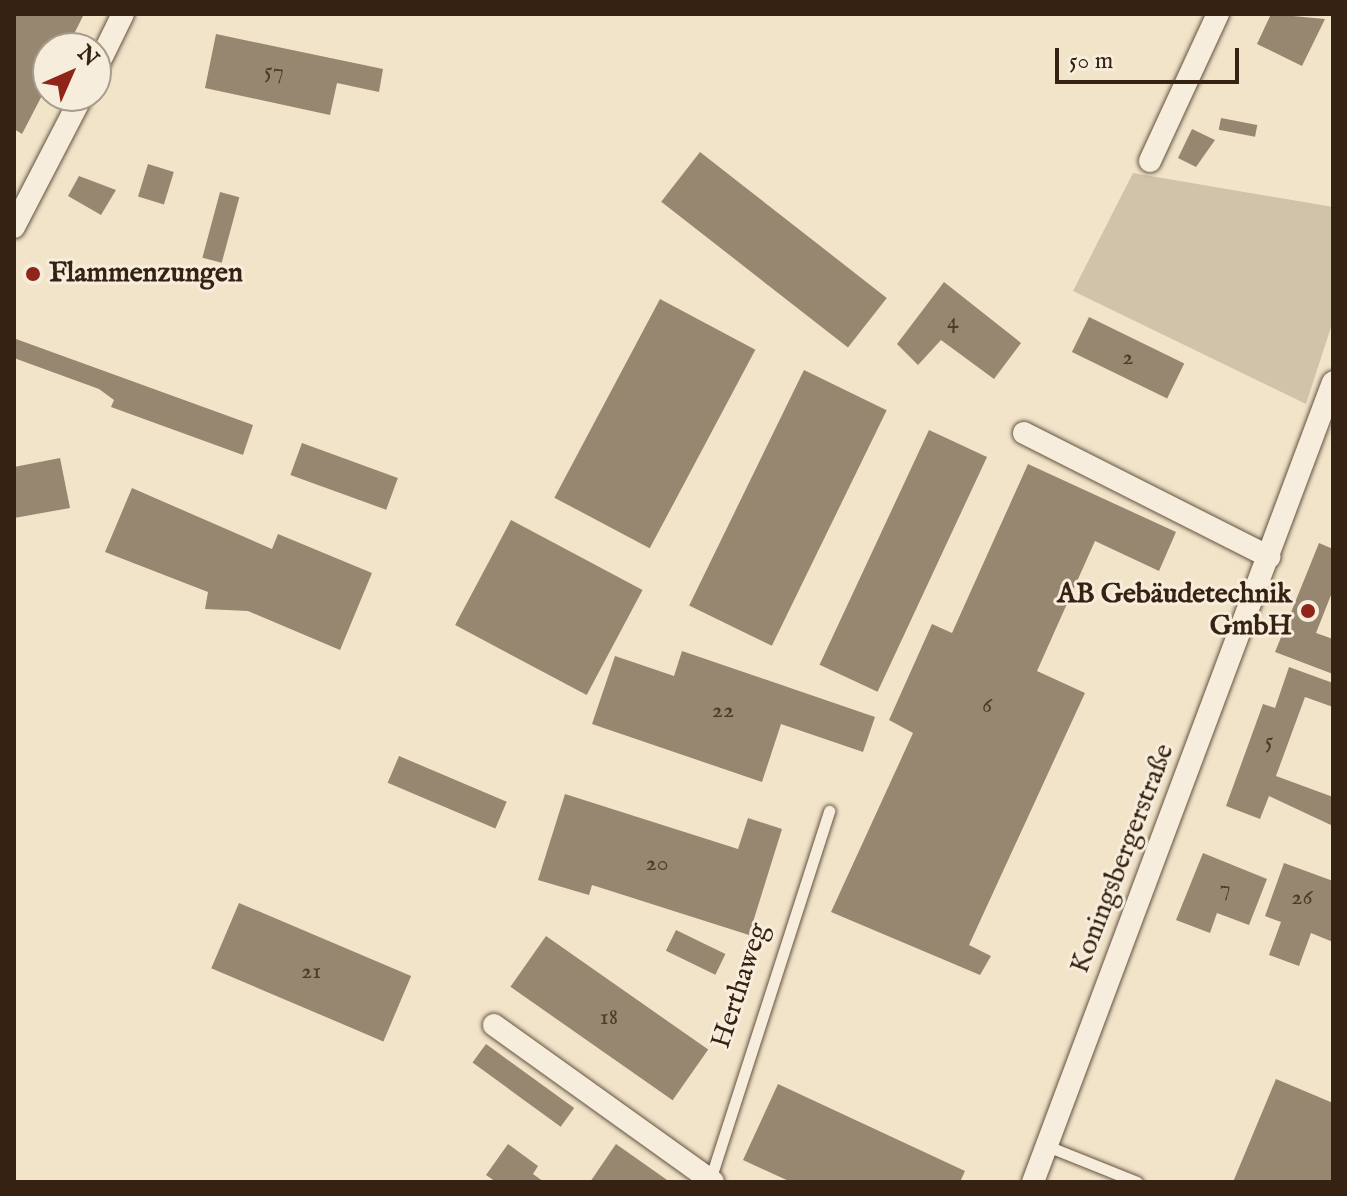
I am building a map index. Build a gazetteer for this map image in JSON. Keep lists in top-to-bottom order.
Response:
{
  "streets": {
    "street": ["Koningsbergerstraße"],
    "lane": ["Herthaweg"]
  },
  "places": ["Flammenzungen", "AB Gebäudetechnik GmbH"],
  "house_numbers": [
    "57",
    "4",
    "2",
    "6",
    "22",
    "5",
    "20",
    "7",
    "26",
    "21",
    "18"
  ],
  "scale_bar": "50 m",
  "north": "top right"
}
